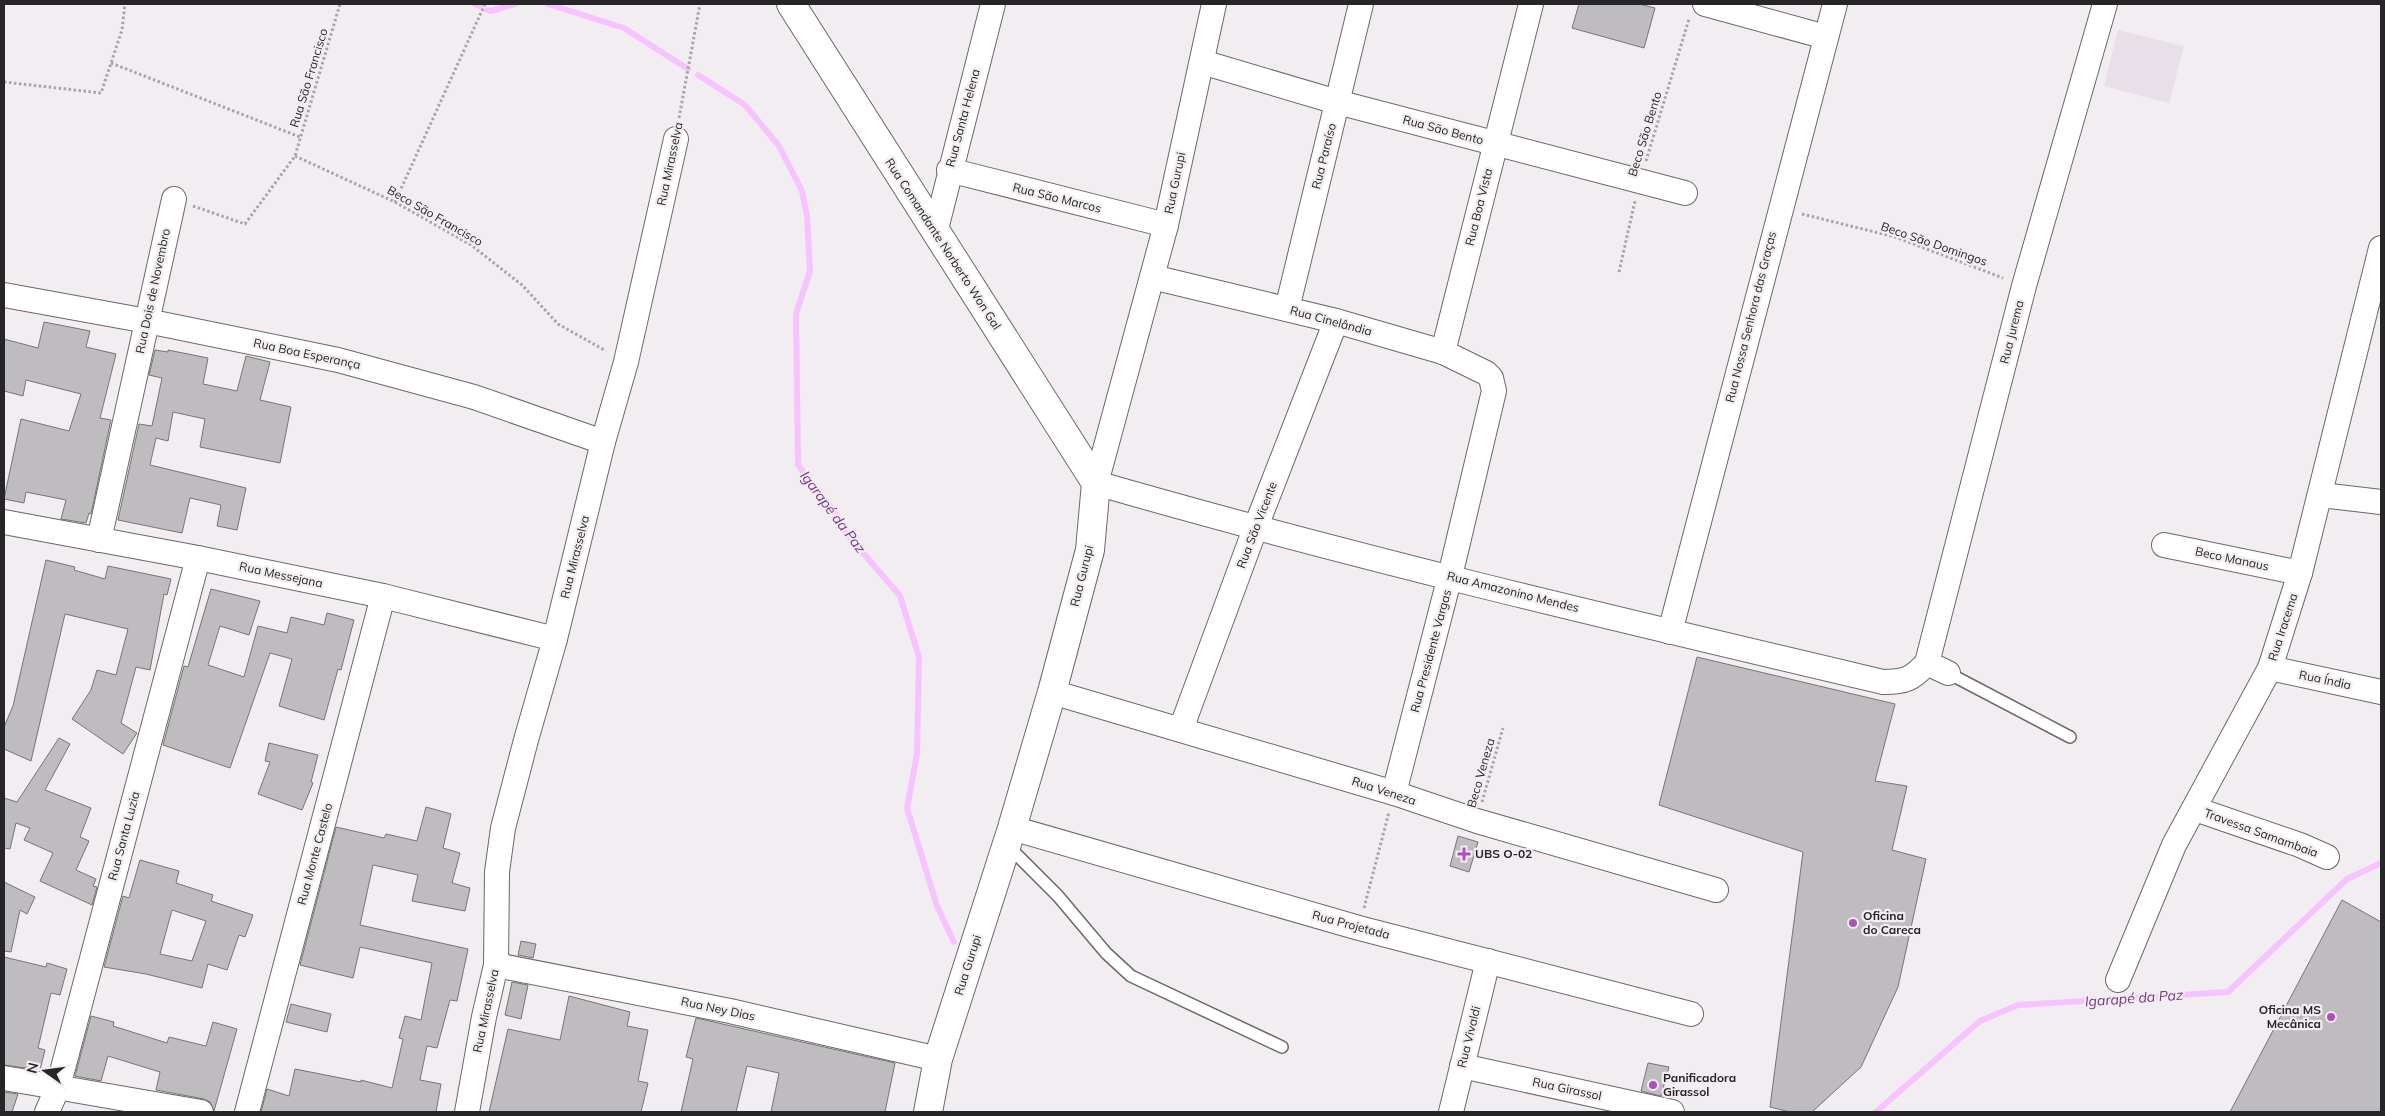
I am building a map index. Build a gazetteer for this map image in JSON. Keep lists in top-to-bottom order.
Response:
{
  "streets": {
    "street": [
      "Rua Santa Helena",
      "Rua São Bento",
      "Rua Paraíso",
      "Rua Mirasselva",
      "Rua Gurupi",
      "Rua São Marcos",
      "Rua Boa Vista",
      "Rua Comandante Norberto Won Gal",
      "Rua Dois de Novembro",
      "Rua Nossa Senhora das Graças",
      "Rua Cinelândia",
      "Rua Jurema",
      "Rua Boa Esperança",
      "Rua São Vicente",
      "Beco Manaus",
      "Rua Messejana",
      "Rua Amazonino Mendes",
      "Rua Iracema",
      "Rua Presidente Vargas",
      "Rua Índia",
      "Rua Veneza",
      "Travessa Samambaia",
      "Rua Santa Luzia",
      "Rua Monte Castelo",
      "Rua Projetada",
      "Rua Ney Dias",
      "Rua Vivaldi",
      "Rua Girassol"
    ],
    "path": [
      "Rua São Francisco",
      "Beco São Bento",
      "Beco São Francisco",
      "Beco São Domingos",
      "Beco Veneza"
    ]
  },
  "crossings": [
    ["Rua São Francisco", "Beco São Francisco"],
    ["Rua Santa Helena", "Rua São Marcos"],
    ["Rua Santa Helena", "Rua Comandante Norberto Won Gal"],
    ["Rua São Bento", "Beco São Bento"],
    ["Rua São Bento", "Rua Paraíso"],
    ["Rua São Bento", "Rua Gurupi"],
    ["Rua São Bento", "Rua Boa Vista"],
    ["Rua Paraíso", "Rua Cinelândia"],
    ["Rua Mirasselva", "Beco São Francisco"],
    ["Rua Mirasselva", "Rua Boa Esperança"],
    ["Rua Mirasselva", "Rua Messejana"],
    ["Rua Mirasselva", "Rua Ney Dias"],
    ["Rua Gurupi", "Rua São Marcos"],
    ["Rua Gurupi", "Rua Comandante Norberto Won Gal"],
    ["Rua Gurupi", "Rua Cinelândia"],
    ["Rua Gurupi", "Rua Amazonino Mendes"],
    ["Rua Gurupi", "Rua Veneza"],
    ["Rua Gurupi", "Rua Projetada"],
    ["Rua Gurupi", "Rua Ney Dias"],
    ["Rua Boa Vista", "Rua Cinelândia"],
    ["Rua Comandante Norberto Won Gal", "Rua Amazonino Mendes"],
    ["Beco São Domingos", "Rua Nossa Senhora das Graças"],
    ["Beco São Domingos", "Rua Jurema"],
    ["Rua Dois de Novembro", "Rua Boa Esperança"],
    ["Rua Dois de Novembro", "Rua Messejana"],
    ["Rua Nossa Senhora das Graças", "Rua Amazonino Mendes"],
    ["Rua Cinelândia", "Rua São Vicente"],
    ["Rua Cinelândia", "Rua Presidente Vargas"],
    ["Rua Jurema", "Rua Amazonino Mendes"],
    ["Rua São Vicente", "Rua Amazonino Mendes"],
    ["Rua São Vicente", "Rua Veneza"],
    ["Beco Manaus", "Rua Iracema"],
    ["Rua Messejana", "Rua Santa Luzia"],
    ["Rua Messejana", "Rua Monte Castelo"],
    ["Rua Amazonino Mendes", "Rua Presidente Vargas"],
    ["Rua Iracema", "Rua Índia"],
    ["Rua Iracema", "Travessa Samambaia"],
    ["Rua Presidente Vargas", "Rua Veneza"],
    ["Beco Veneza", "Rua Veneza"],
    ["Rua Projetada", "Rua Vivaldi"],
    ["Rua Vivaldi", "Rua Girassol"]
  ],
  "water": ["Igarapé da Paz"],
  "places": {
    "health": ["UBS O-02"],
    "other": ["Oficina do Careca", "Oficina MS Mecânica", "Panificadora Girassol"]
  },
  "north": "left"
}
